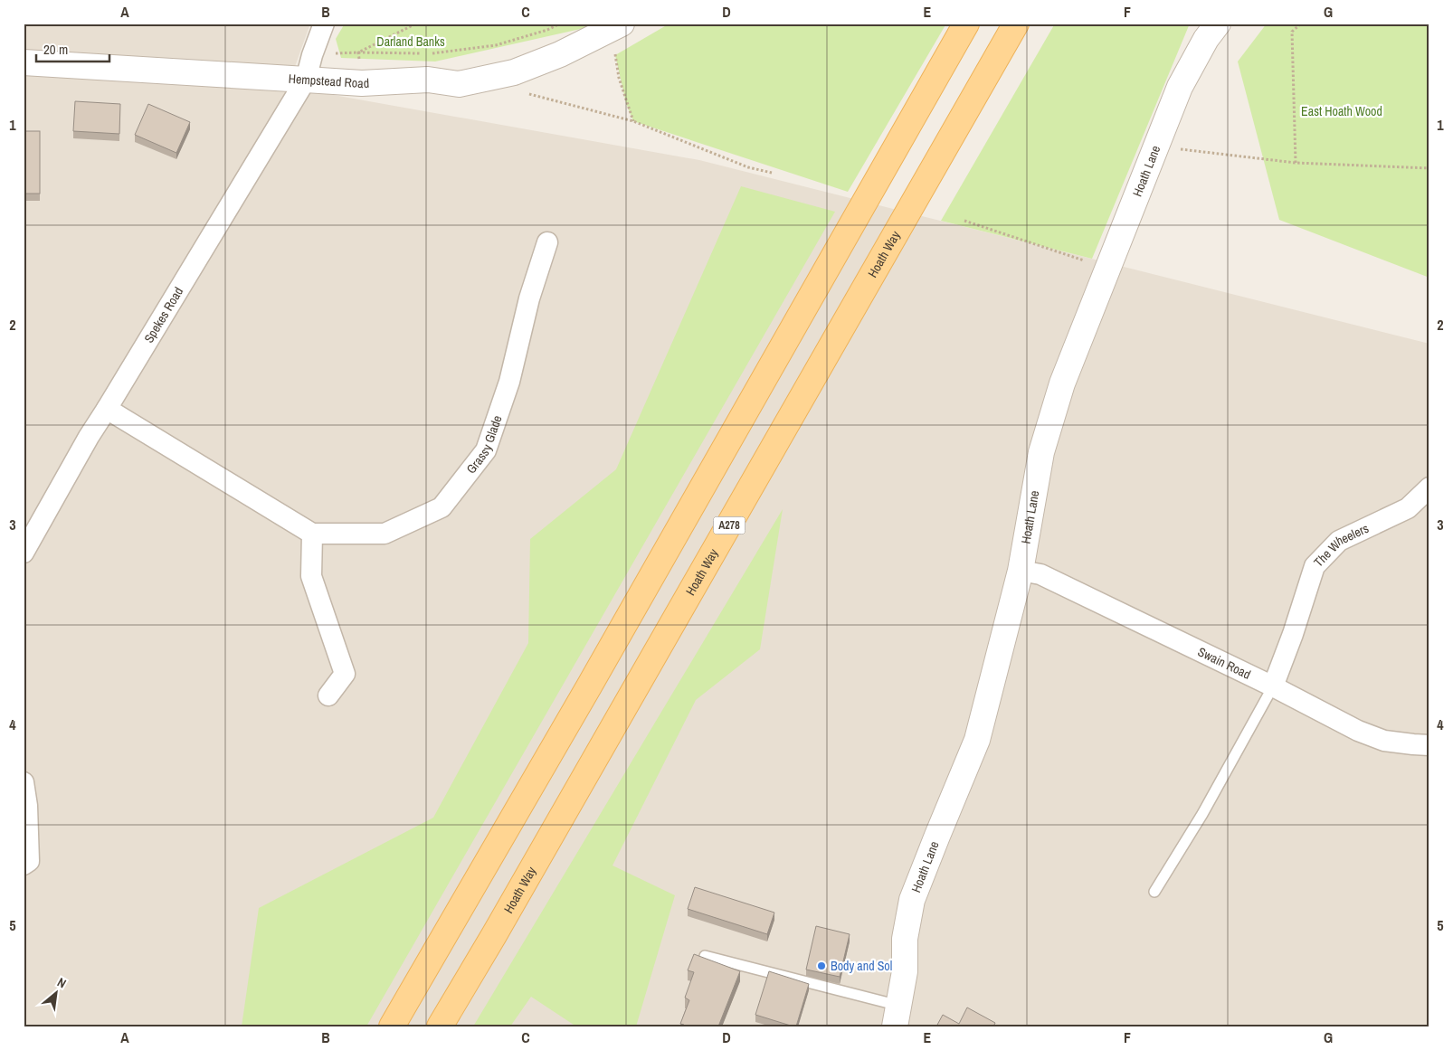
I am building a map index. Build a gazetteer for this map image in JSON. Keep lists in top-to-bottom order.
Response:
{
  "streets": {
    "main road": ["Hoath Way", "A278"],
    "street": [
      "Hempstead Road",
      "Hoath Lane",
      "Spekes Road",
      "Grassy Glade",
      "The Wheelers",
      "Swain Road"
    ]
  },
  "crossings": [
    ["Hempstead Road", "Spekes Road"],
    ["Hoath Lane", "Swain Road"],
    ["The Wheelers", "Swain Road"]
  ],
  "parks": ["Darland Banks", "East Hoath Wood"],
  "places": ["Body and Sol"],
  "scale_bar": "20 m",
  "north": "top right",
  "grid": {
    "columns": [
      "A",
      "B",
      "C",
      "D",
      "E",
      "F",
      "G"
    ],
    "rows": [
      "1",
      "2",
      "3",
      "4",
      "5"
    ]
  }
}
